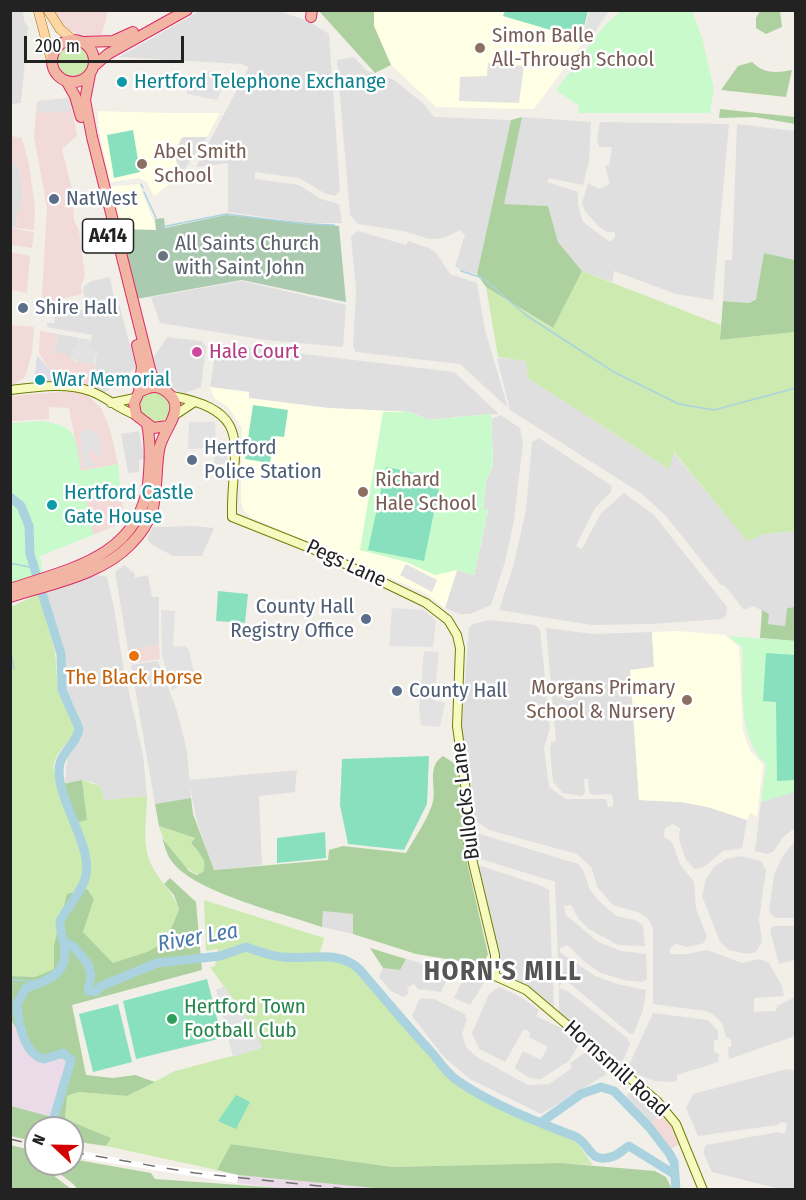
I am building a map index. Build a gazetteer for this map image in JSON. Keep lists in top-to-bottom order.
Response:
{
  "streets": {
    "highway": ["A414"],
    "main road": ["Pegs Lane", "Bullocks Lane", "Hornsmill Road"]
  },
  "crossings": [
    ["Pegs Lane", "Bullocks Lane"],
    ["Bullocks Lane", "Hornsmill Road"]
  ],
  "districts": ["HORN'S MILL"],
  "water": ["River Lea"],
  "places": [
    "Simon Balle All-Through School",
    "Hertford Telephone Exchange",
    "Abel Smith School",
    "NatWest",
    "All Saints Church with Saint John",
    "Shire Hall",
    "Hale Court",
    "War Memorial",
    "Hertford Police Station",
    "Richard Hale School",
    "Hertford Castle Gate House",
    "County Hall Registry Office",
    "The Black Horse",
    "County Hall",
    "Morgans Primary School & Nursery",
    "Hertford Town Football Club"
  ],
  "scale_bar": "200 m",
  "north": "left"
}
